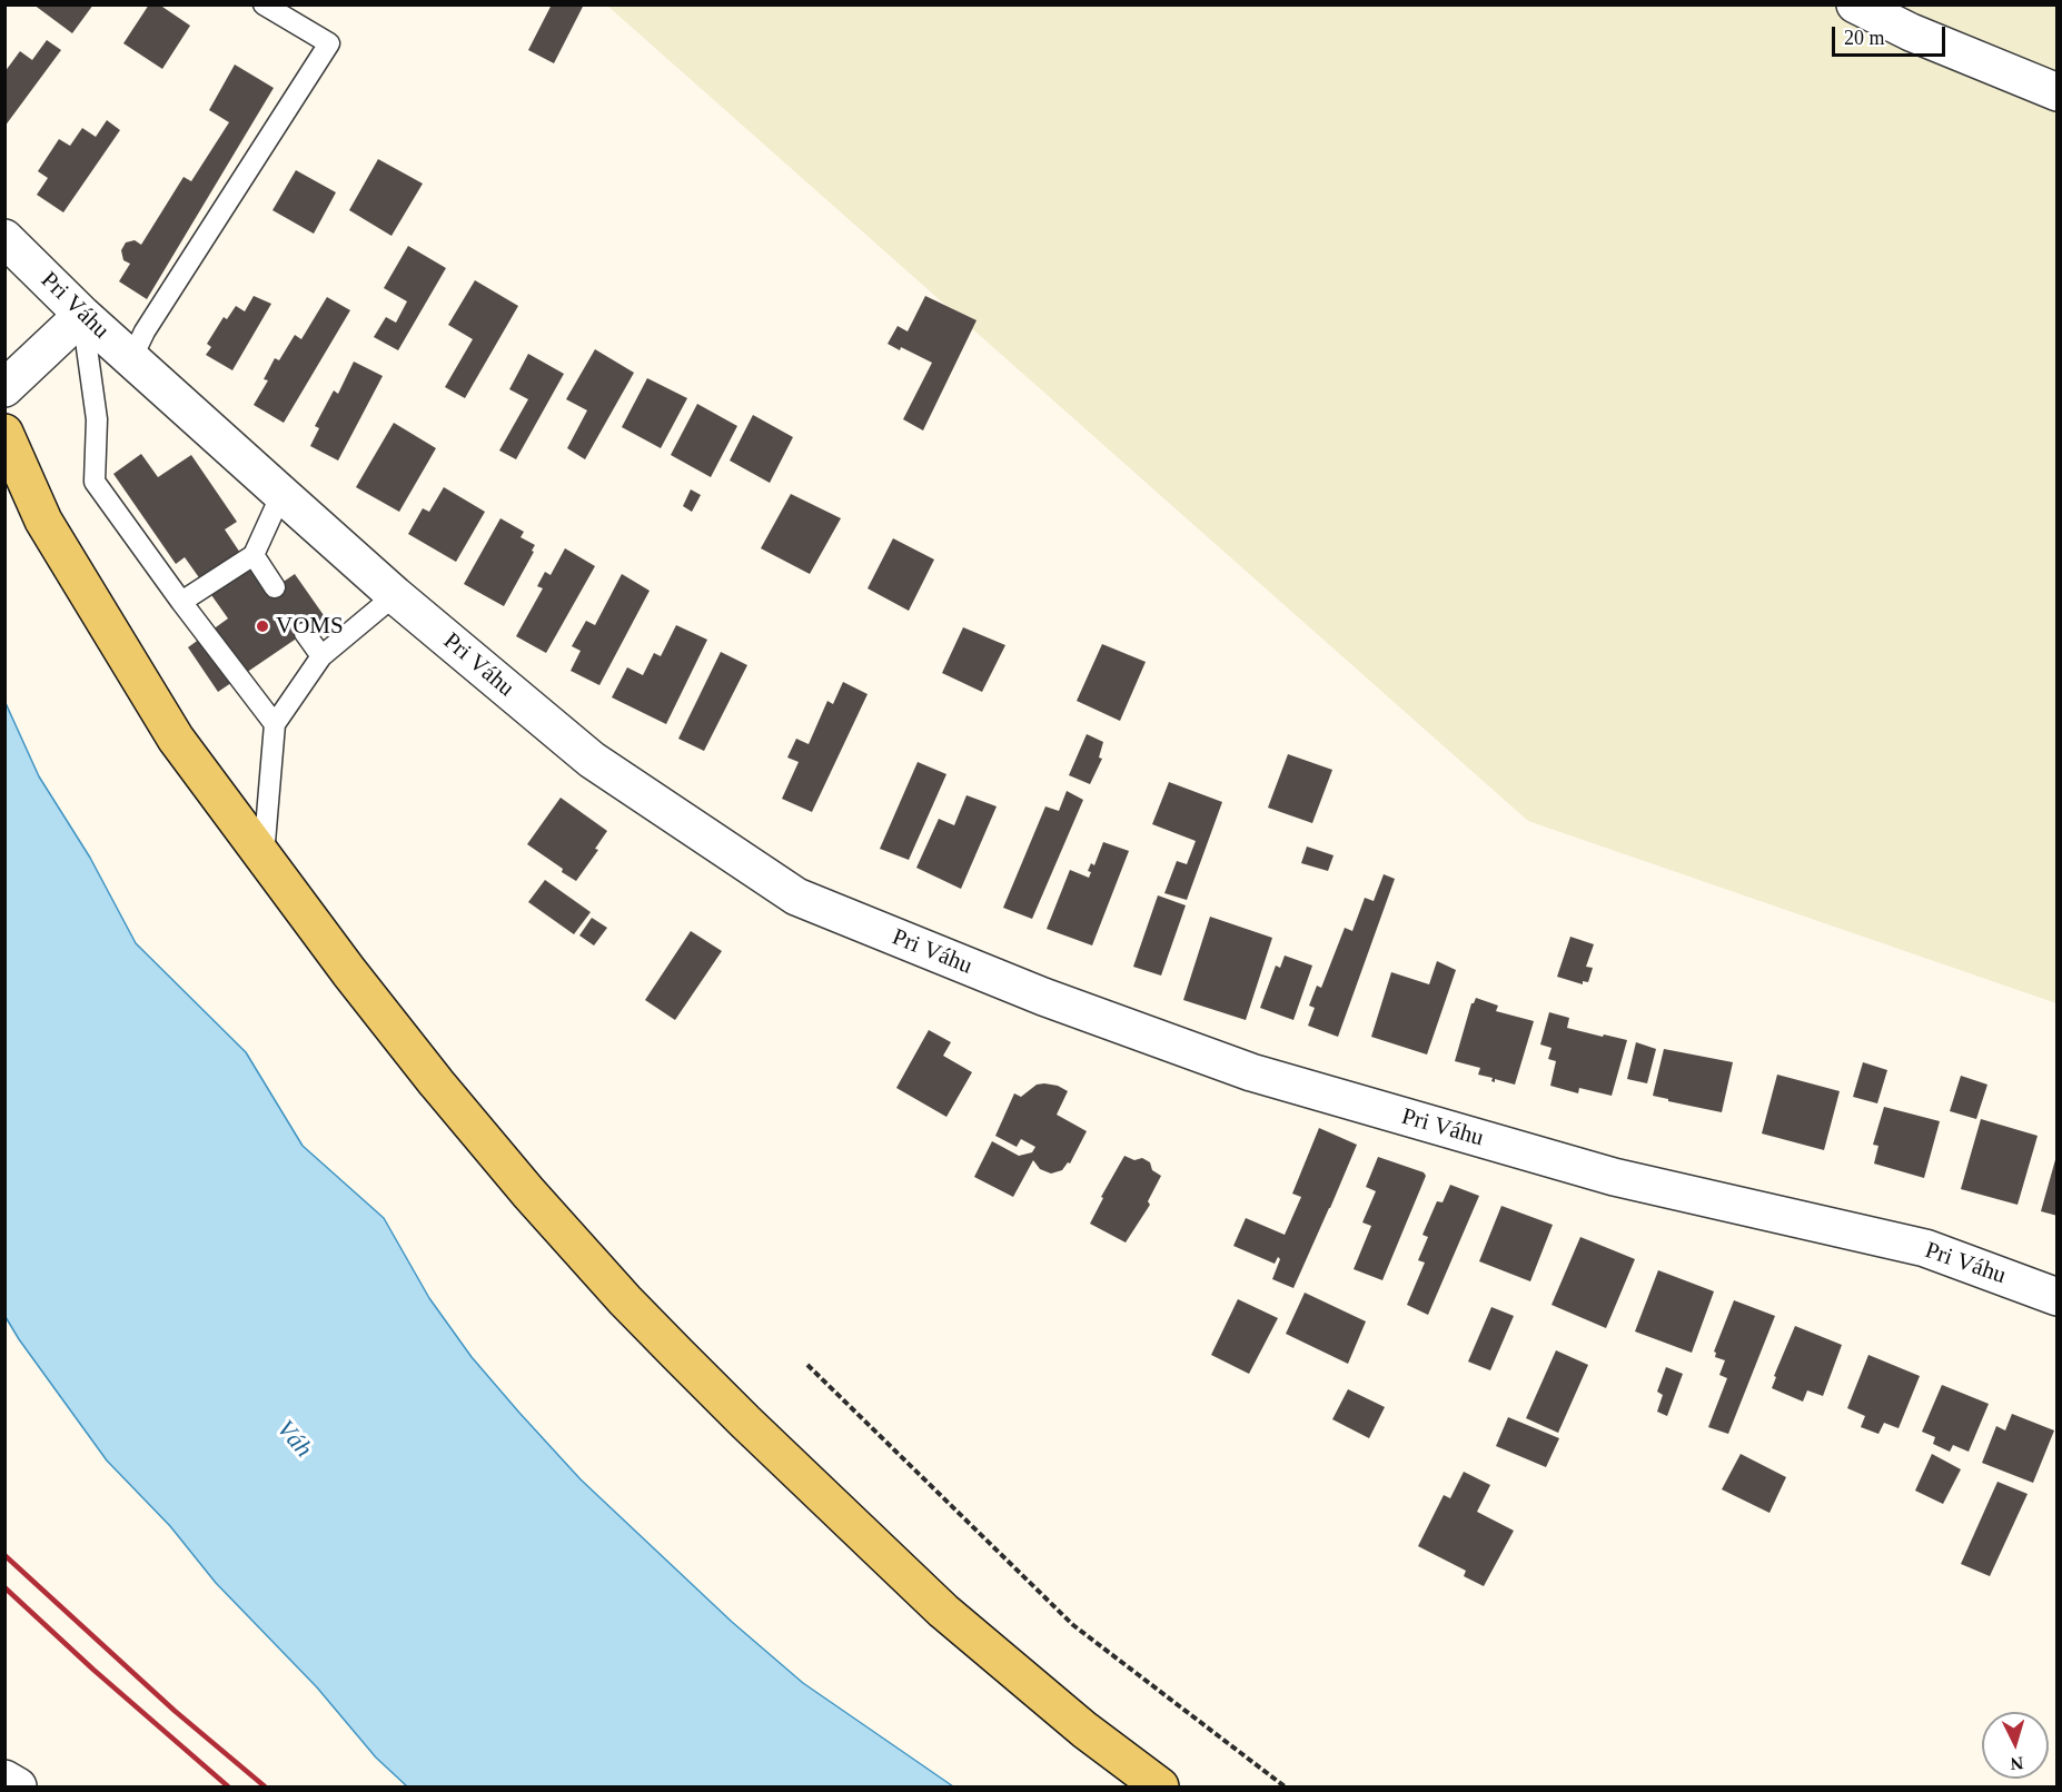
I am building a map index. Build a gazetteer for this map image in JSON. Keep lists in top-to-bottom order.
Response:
{
  "streets": {
    "street": ["Pri Váhu"]
  },
  "water": ["Váh"],
  "places": ["VOMS"],
  "scale_bar": "20 m",
  "north": "bottom"
}
